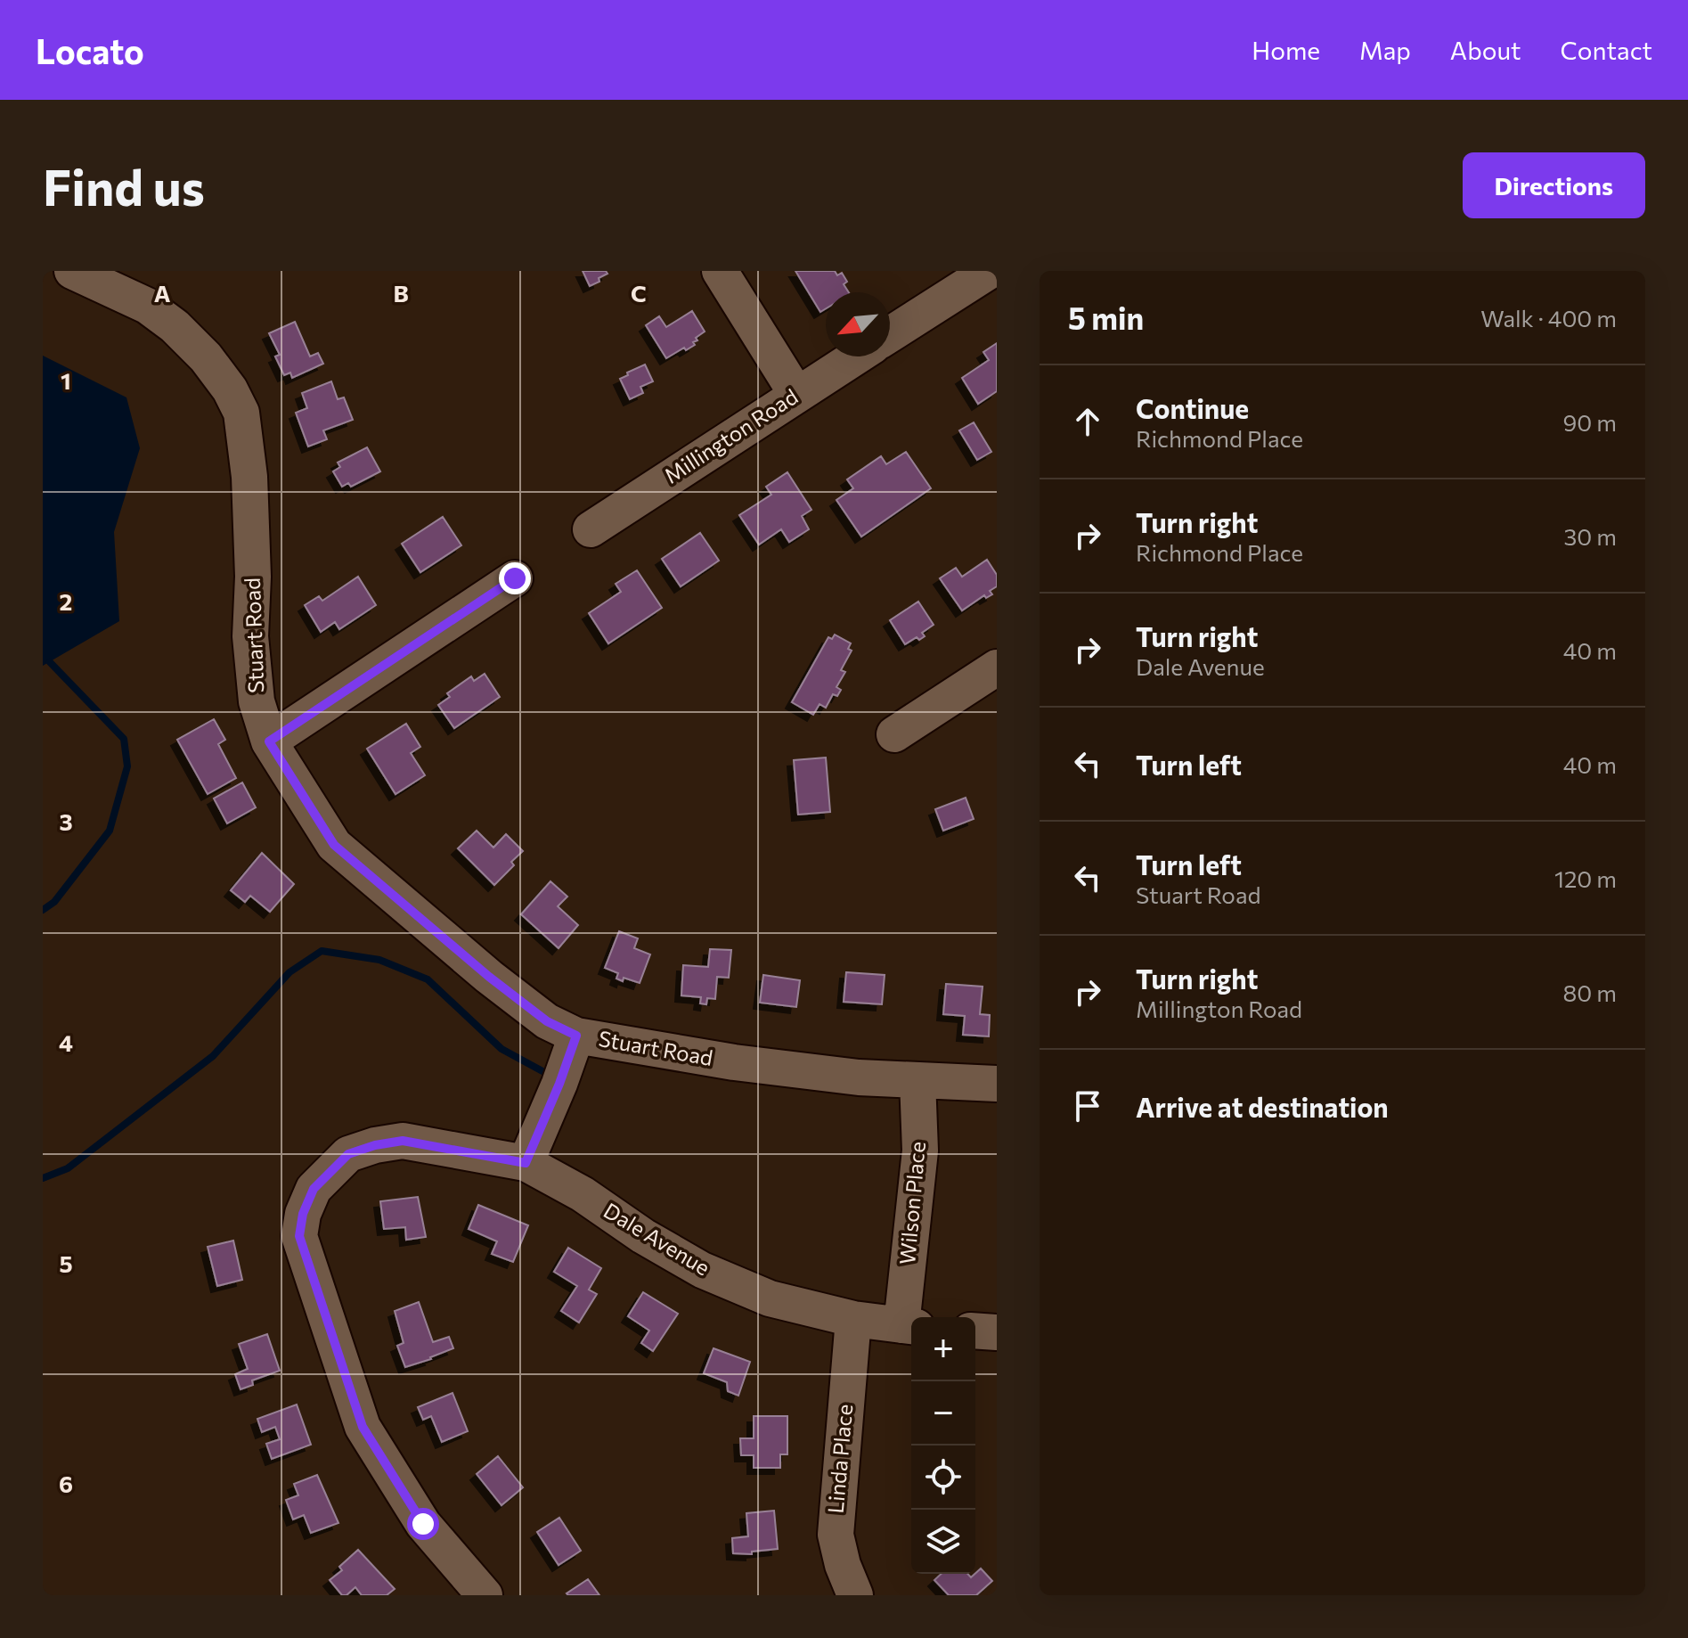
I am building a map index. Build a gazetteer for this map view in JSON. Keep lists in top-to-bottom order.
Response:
{
  "streets": {
    "street": [
      "Millington Road",
      "Stuart Road",
      "Wilson Place",
      "Dale Avenue",
      "Linda Place"
    ]
  },
  "crossings": [
    ["Stuart Road", "Wilson Place"],
    ["Wilson Place", "Dale Avenue"],
    ["Dale Avenue", "Linda Place"]
  ],
  "north": "bottom left",
  "page": {
    "header": "Locato",
    "nav": [
      "Home",
      "Map",
      "About",
      "Contact"
    ],
    "buttons": "Directions",
    "title": "Find us",
    "heading": ["5 min", "Walk · 400 m"],
    "list": [
      ["Continue", "Richmond Place", "90 m"],
      ["Turn right", "Richmond Place", "30 m"],
      ["Turn right", "Dale Avenue", "40 m"],
      ["Turn left", "40 m"],
      ["Turn left", "Stuart Road", "120 m"],
      ["Turn right", "Millington Road", "80 m"],
      "Arrive at destination"
    ],
    "map_buttons": ["+", "−"]
  },
  "grid": {
    "columns": ["A", "B", "C"],
    "rows": [
      "1",
      "2",
      "3",
      "4",
      "5",
      "6"
    ]
  }
}
